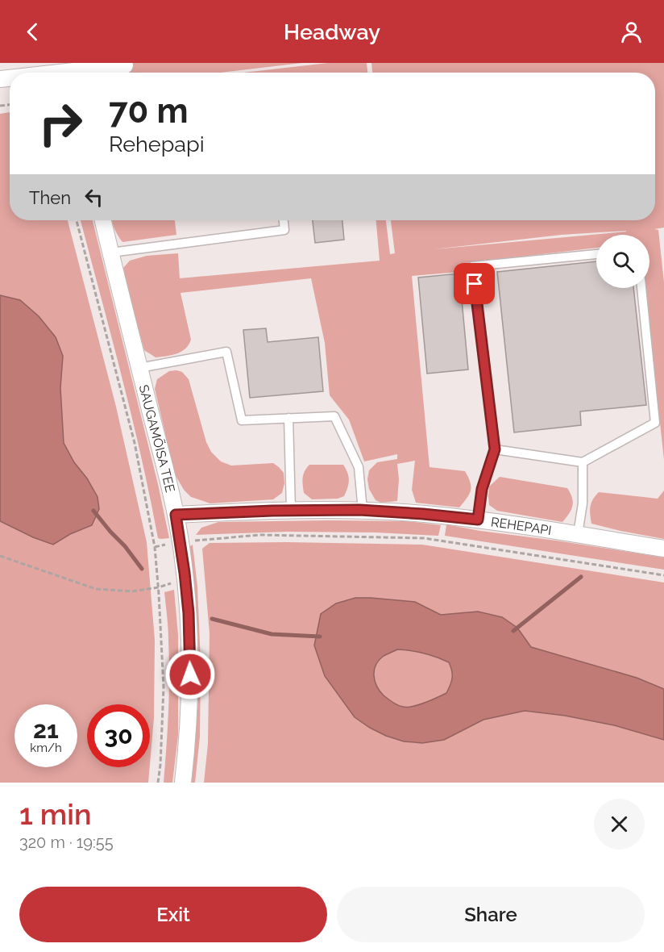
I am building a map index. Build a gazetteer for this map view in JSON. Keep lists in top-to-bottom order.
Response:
{
  "streets": {
    "street": ["SAUGAMÕISA TEE", "REHEPAPI"]
  },
  "crossings": [
    ["SAUGAMÕISA TEE", "REHEPAPI"]
  ],
  "page": {
    "header": "Headway",
    "turn": ["70 m", "Rehepapi"],
    "then": "Then",
    "speed": "21 km/h",
    "limit": "30",
    "heading": ["1 min", "320 m · 19:55"],
    "buttons": ["Exit", "Share"]
  }
}
